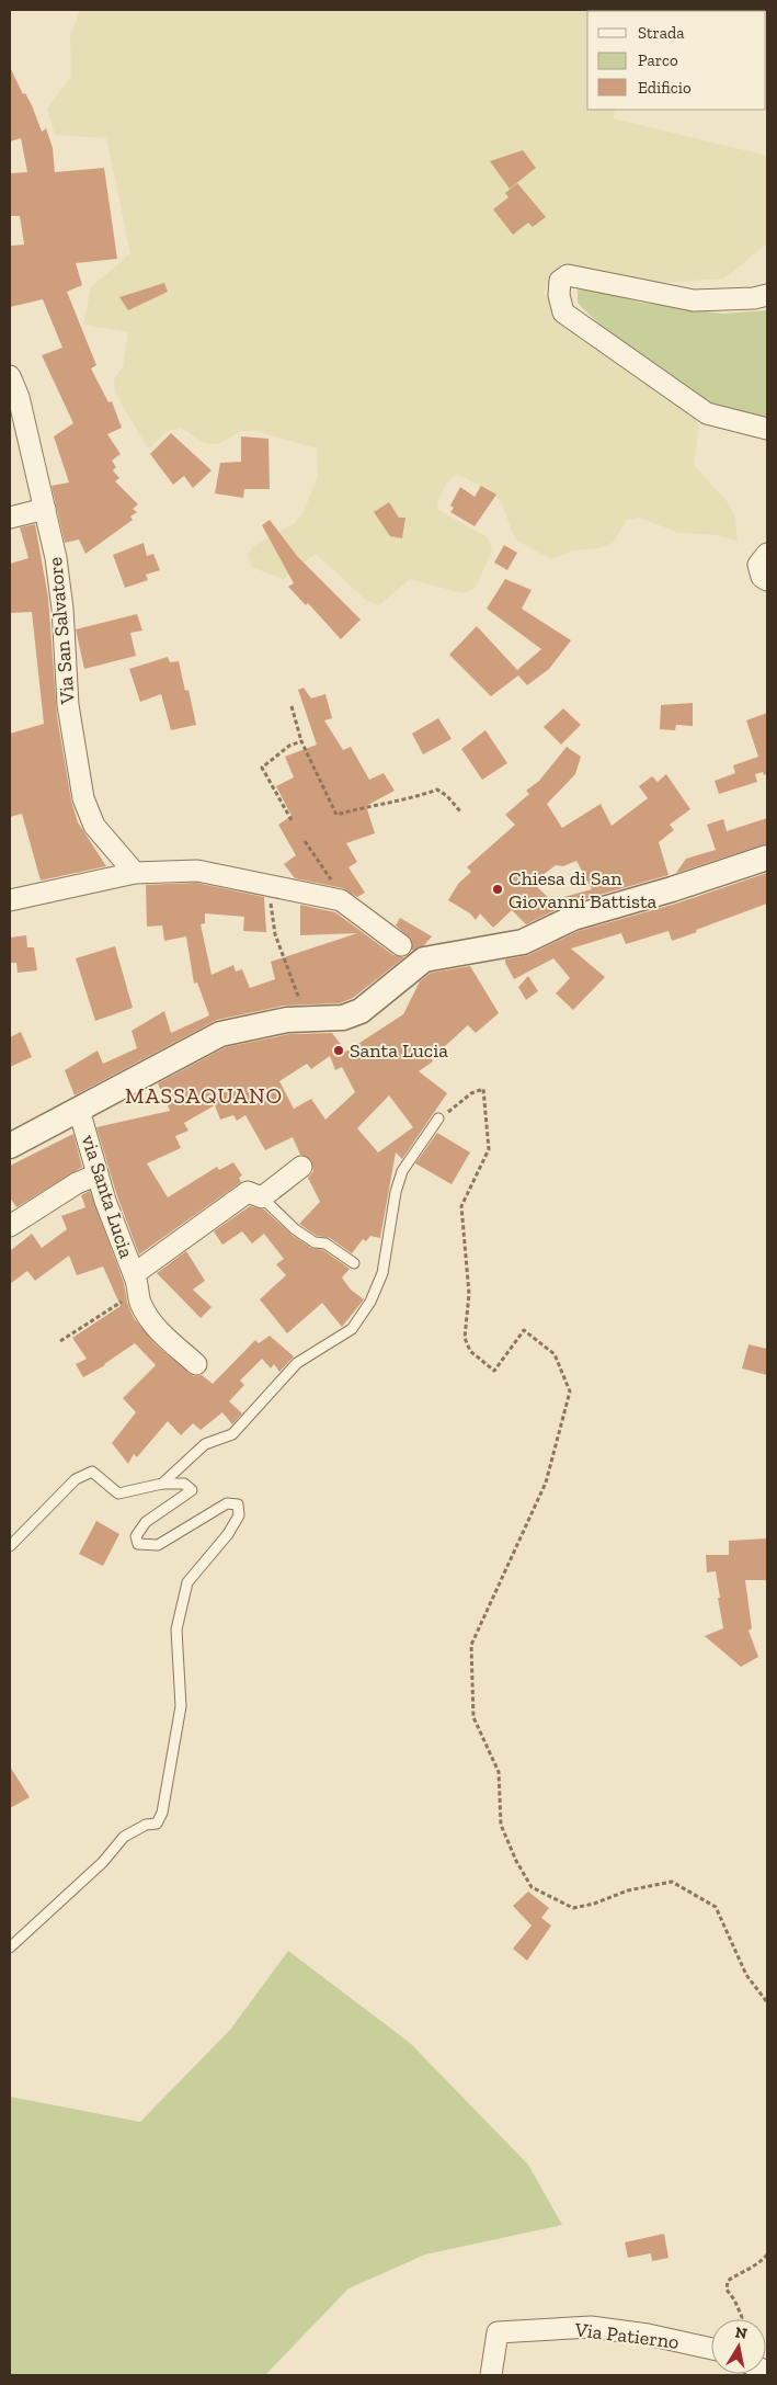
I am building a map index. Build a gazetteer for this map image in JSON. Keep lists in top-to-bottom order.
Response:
{
  "streets": {
    "street": ["Via San Salvatore", "via Santa Lucia", "Via Patierno"]
  },
  "districts": ["MASSAQUANO"],
  "places": ["Chiesa di San Giovanni Battista", "Santa Lucia"],
  "legend": ["Strada", "Parco", "Edificio"],
  "north": "top"
}
